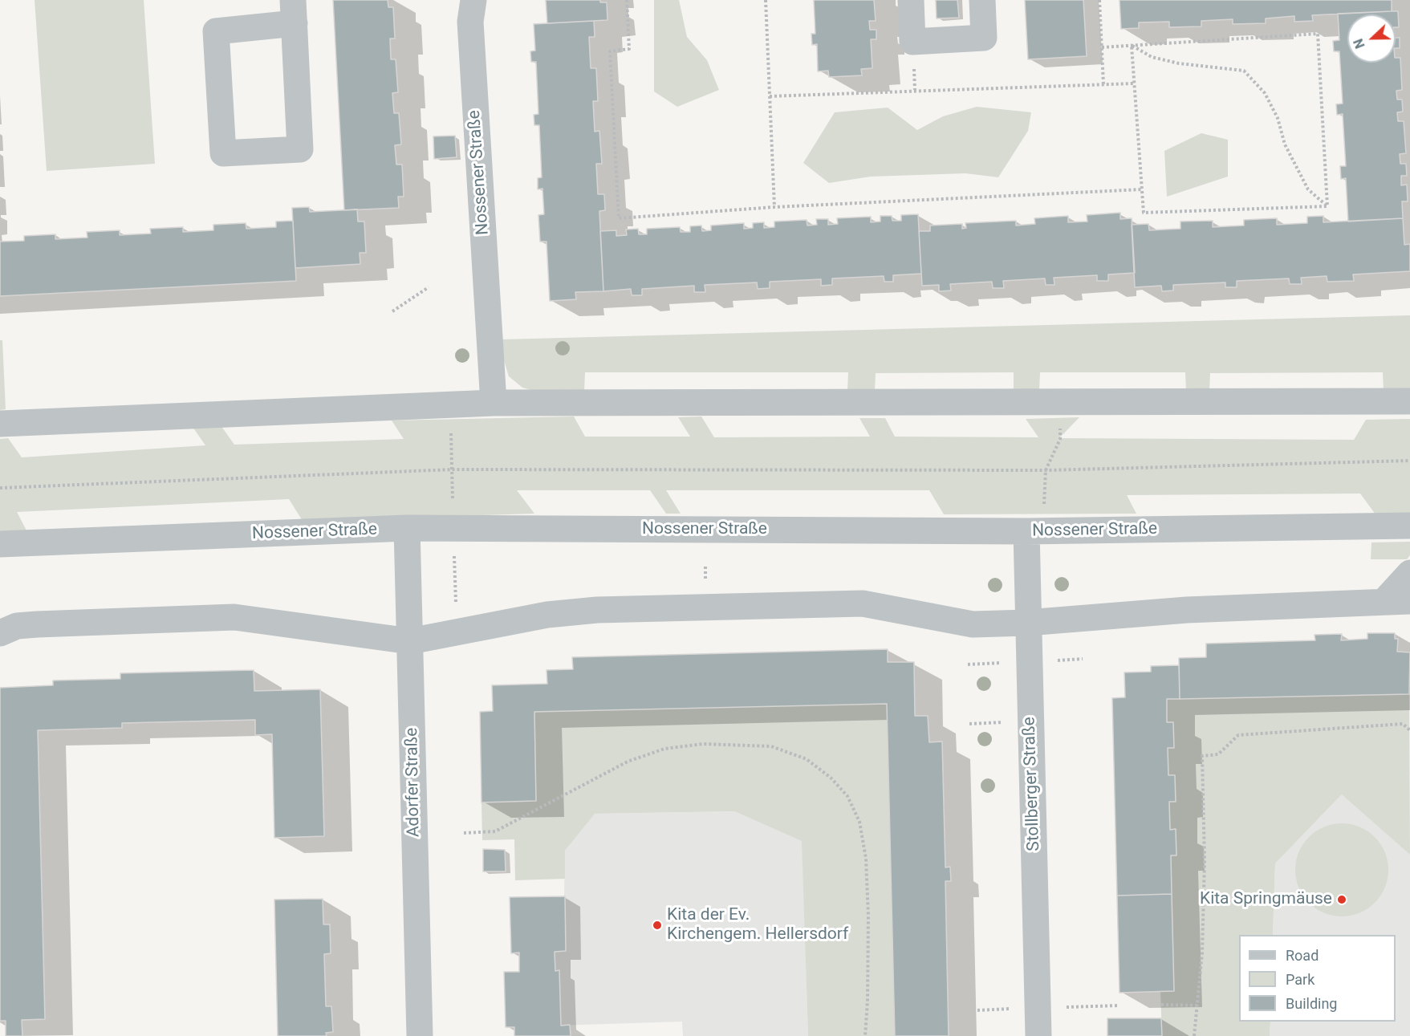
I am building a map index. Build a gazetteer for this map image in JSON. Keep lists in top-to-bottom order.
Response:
{
  "streets": {
    "street": ["Nossener Straße", "Adorfer Straße", "Stollberger Straße"]
  },
  "crossings": [
    ["Nossener Straße", "Adorfer Straße"],
    ["Nossener Straße", "Stollberger Straße"]
  ],
  "places": ["Kita Springmäuse", "Kita der Ev. Kirchengem. Hellersdorf"],
  "legend": ["Road", "Park", "Building"],
  "north": "left"
}
